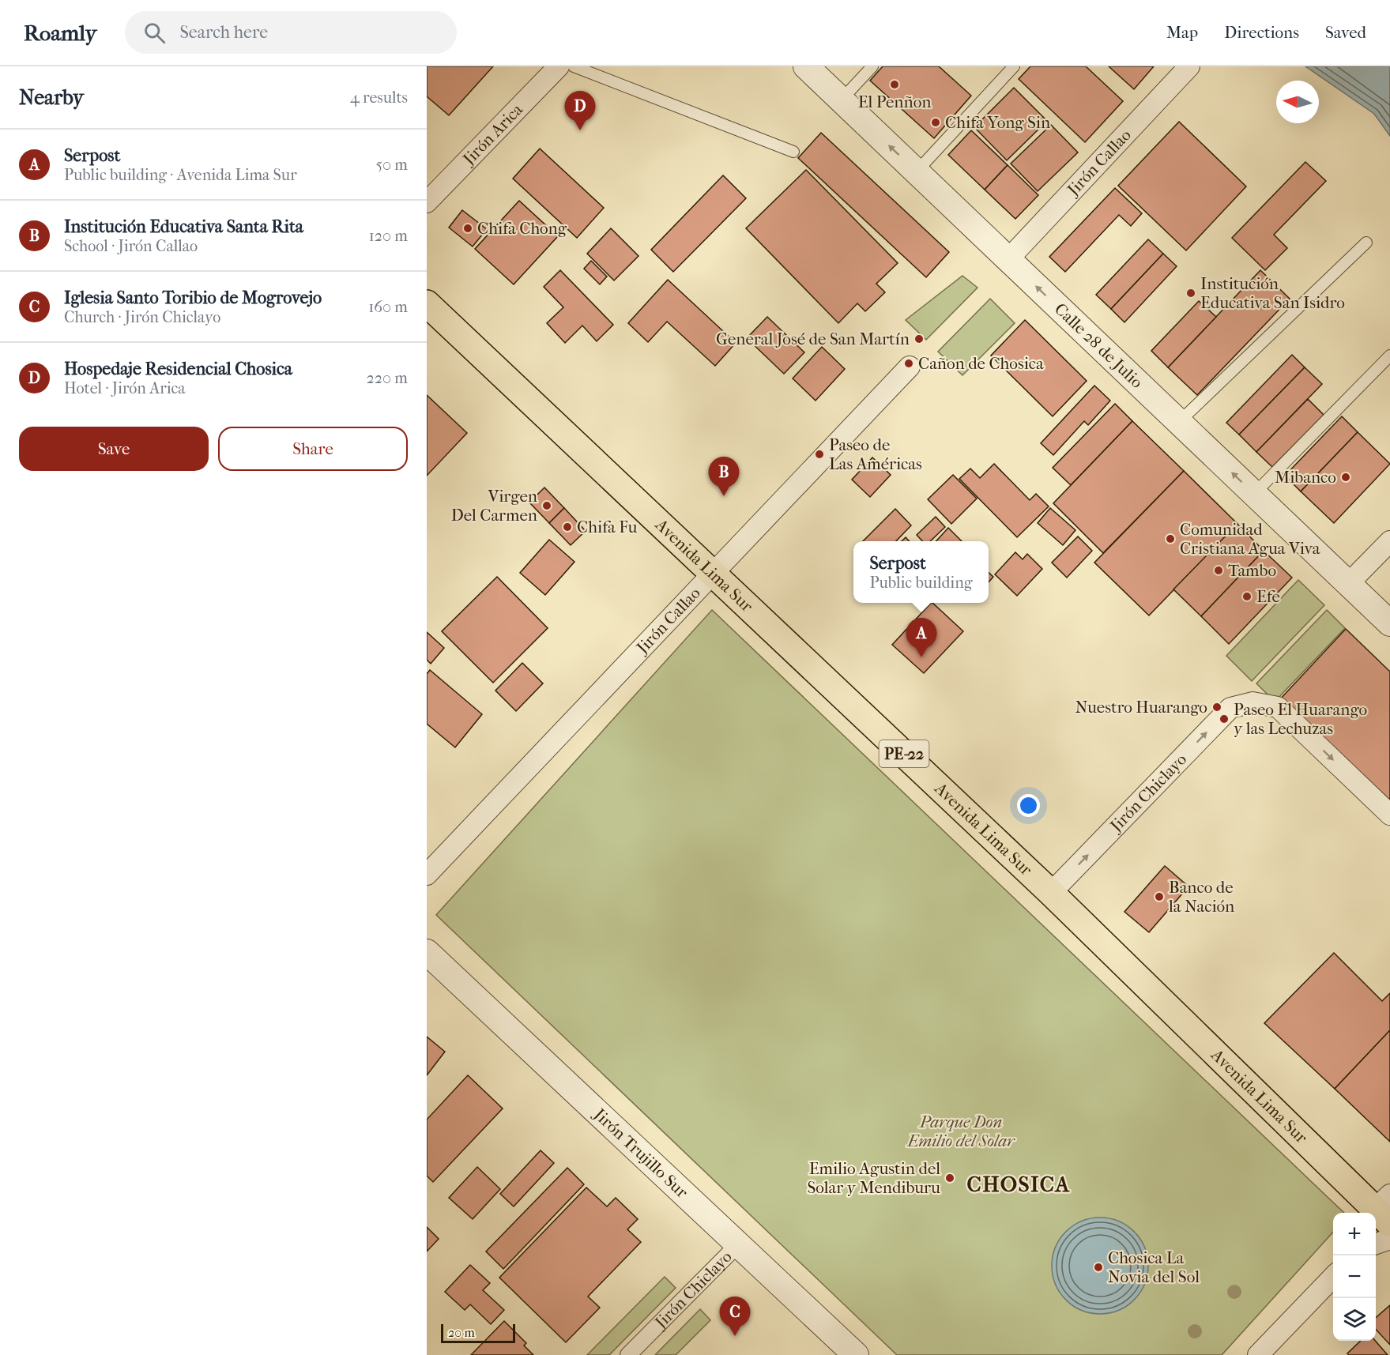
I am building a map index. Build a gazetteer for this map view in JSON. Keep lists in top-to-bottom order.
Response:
{
  "streets": {
    "highway": ["Avenida Lima Sur", "PE-22"],
    "street": [
      "Jirón Arica",
      "Jirón Callao",
      "Calle 28 de Julio",
      "Jirón Chiclayo",
      "Jirón Trujillo Sur"
    ]
  },
  "crossings": [
    ["Jirón Callao", "Calle 28 de Julio"],
    ["Jirón Callao", "Avenida Lima Sur"],
    ["Avenida Lima Sur", "Jirón Chiclayo"],
    ["Jirón Chiclayo", "Jirón Trujillo Sur"]
  ],
  "one_way": ["Calle 28 de Julio"],
  "districts": ["CHOSICA"],
  "parks": ["Parque Don Emilio del Solar"],
  "places": [
    "El Penñon",
    "Chifa Yong Sin",
    "Chifa Chong",
    "Institución Educativa San Isidro",
    "General José de San Martín",
    "Cañon de Chosica",
    "Paseo de Las Américas",
    "Mibanco",
    "Virgen Del Carmen",
    "Chifa Fu",
    "Comunidad Cristiana Agua Viva",
    "Tambo",
    "Efe",
    "Nuestro Huarango",
    "Paseo El Huarango y las Lechuzas",
    "Banco de la Nación",
    "Emilio Agustin del Solar y Mendiburu",
    "Chosica La Novia del Sol"
  ],
  "scale_bar": "20 m",
  "north": "left",
  "page": {
    "header": "Roamly",
    "search": "Search here",
    "nav": ["Map", "Directions", "Saved"],
    "heading": ["Nearby", "4 results"],
    "pins": [
      "D",
      "B",
      "A",
      "C"
    ],
    "list": [
      {
        "mark": "A",
        "name": "Serpost",
        "note": "Public building · Avenida Lima Sur",
        "value": "50 m"
      },
      {
        "mark": "B",
        "name": "Institución Educativa Santa Rita",
        "note": "School · Jirón Callao",
        "value": "120 m"
      },
      {
        "mark": "C",
        "name": "Iglesia Santo Toribio de Mogrovejo",
        "note": "Church · Jirón Chiclayo",
        "value": "160 m"
      },
      {
        "mark": "D",
        "name": "Hospedaje Residencial Chosica",
        "note": "Hotel · Jirón Arica",
        "value": "220 m"
      }
    ],
    "buttons": ["Save", "Share"],
    "popup": ["Serpost", "Public building"],
    "map_buttons": ["+", "−"],
    "scale": "20 m"
  }
}
